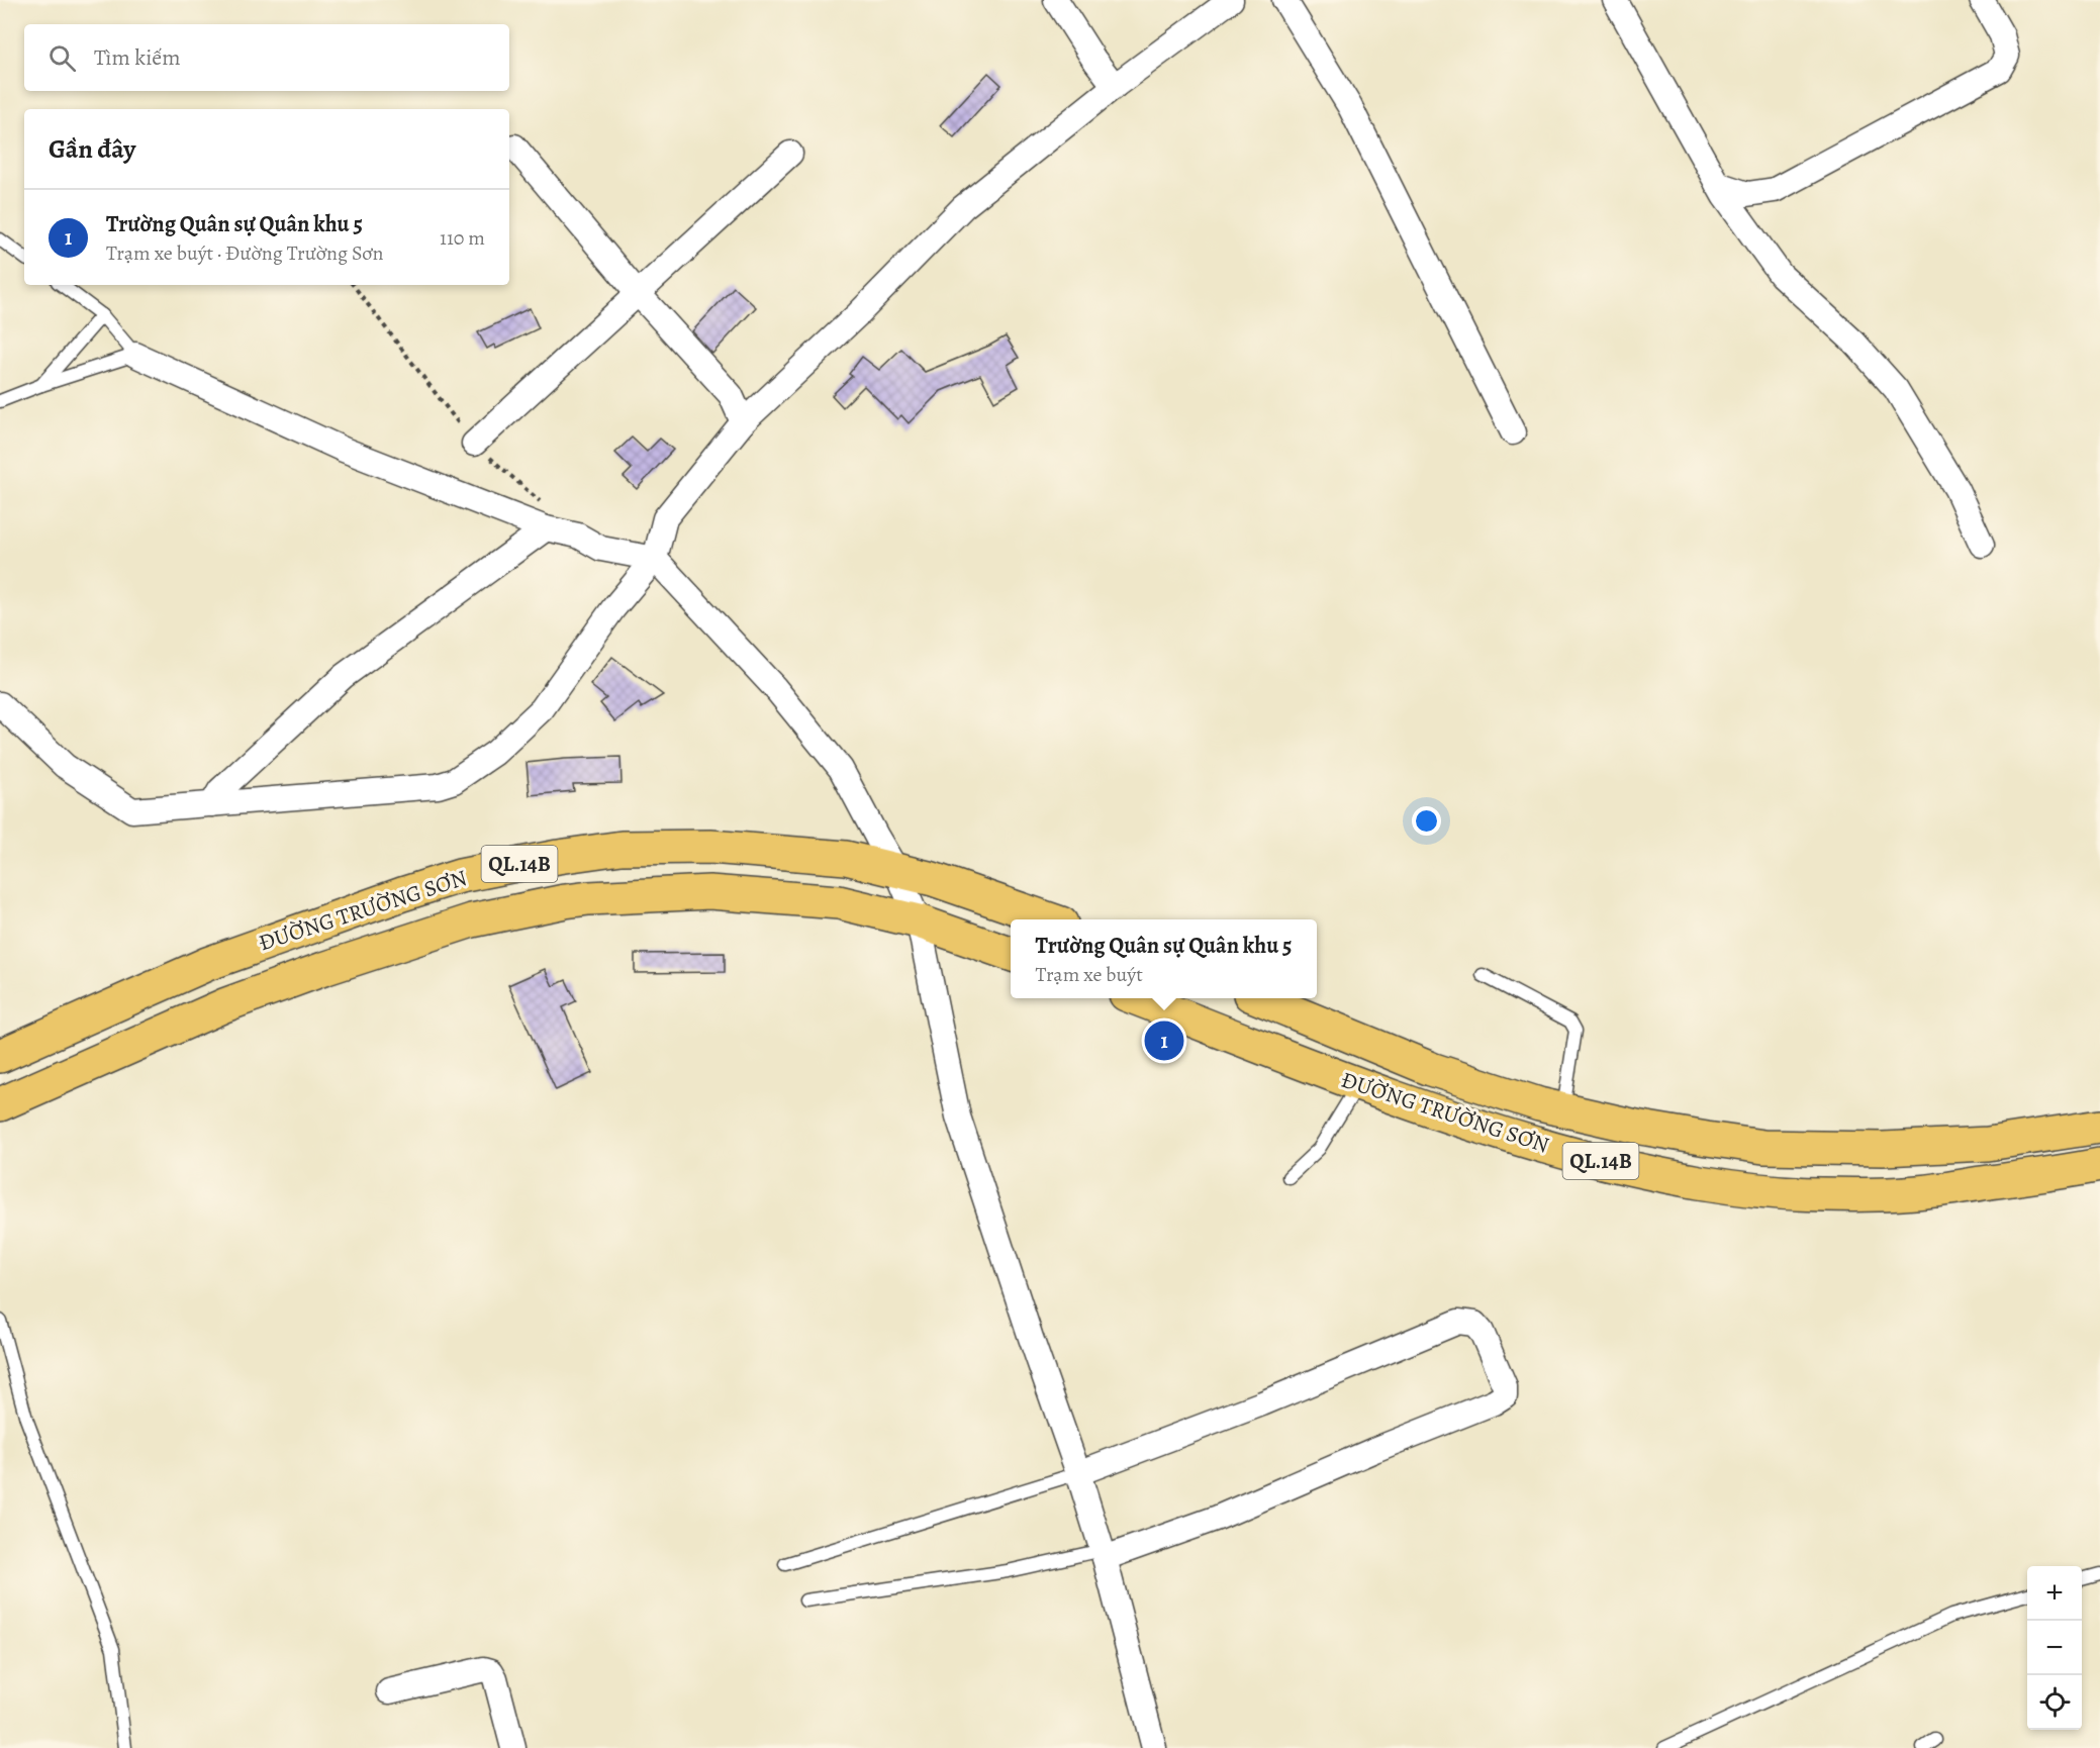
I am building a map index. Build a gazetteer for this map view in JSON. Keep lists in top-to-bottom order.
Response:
{
  "streets": {
    "highway": ["QL.14B", "ĐƯỜNG TRƯỜNG SƠN"]
  },
  "page": {
    "search": "Tìm kiếm",
    "heading": "Gần đây",
    "list": [
      {
        "mark": "1",
        "name": "Trường Quân sự Quân khu 5",
        "note": "Trạm xe buýt · Đường Trường Sơn",
        "value": "110 m"
      }
    ],
    "popup": ["Trường Quân sự Quân khu 5", "Trạm xe buýt"],
    "pins": "1",
    "map_buttons": ["+", "−"]
  }
}
